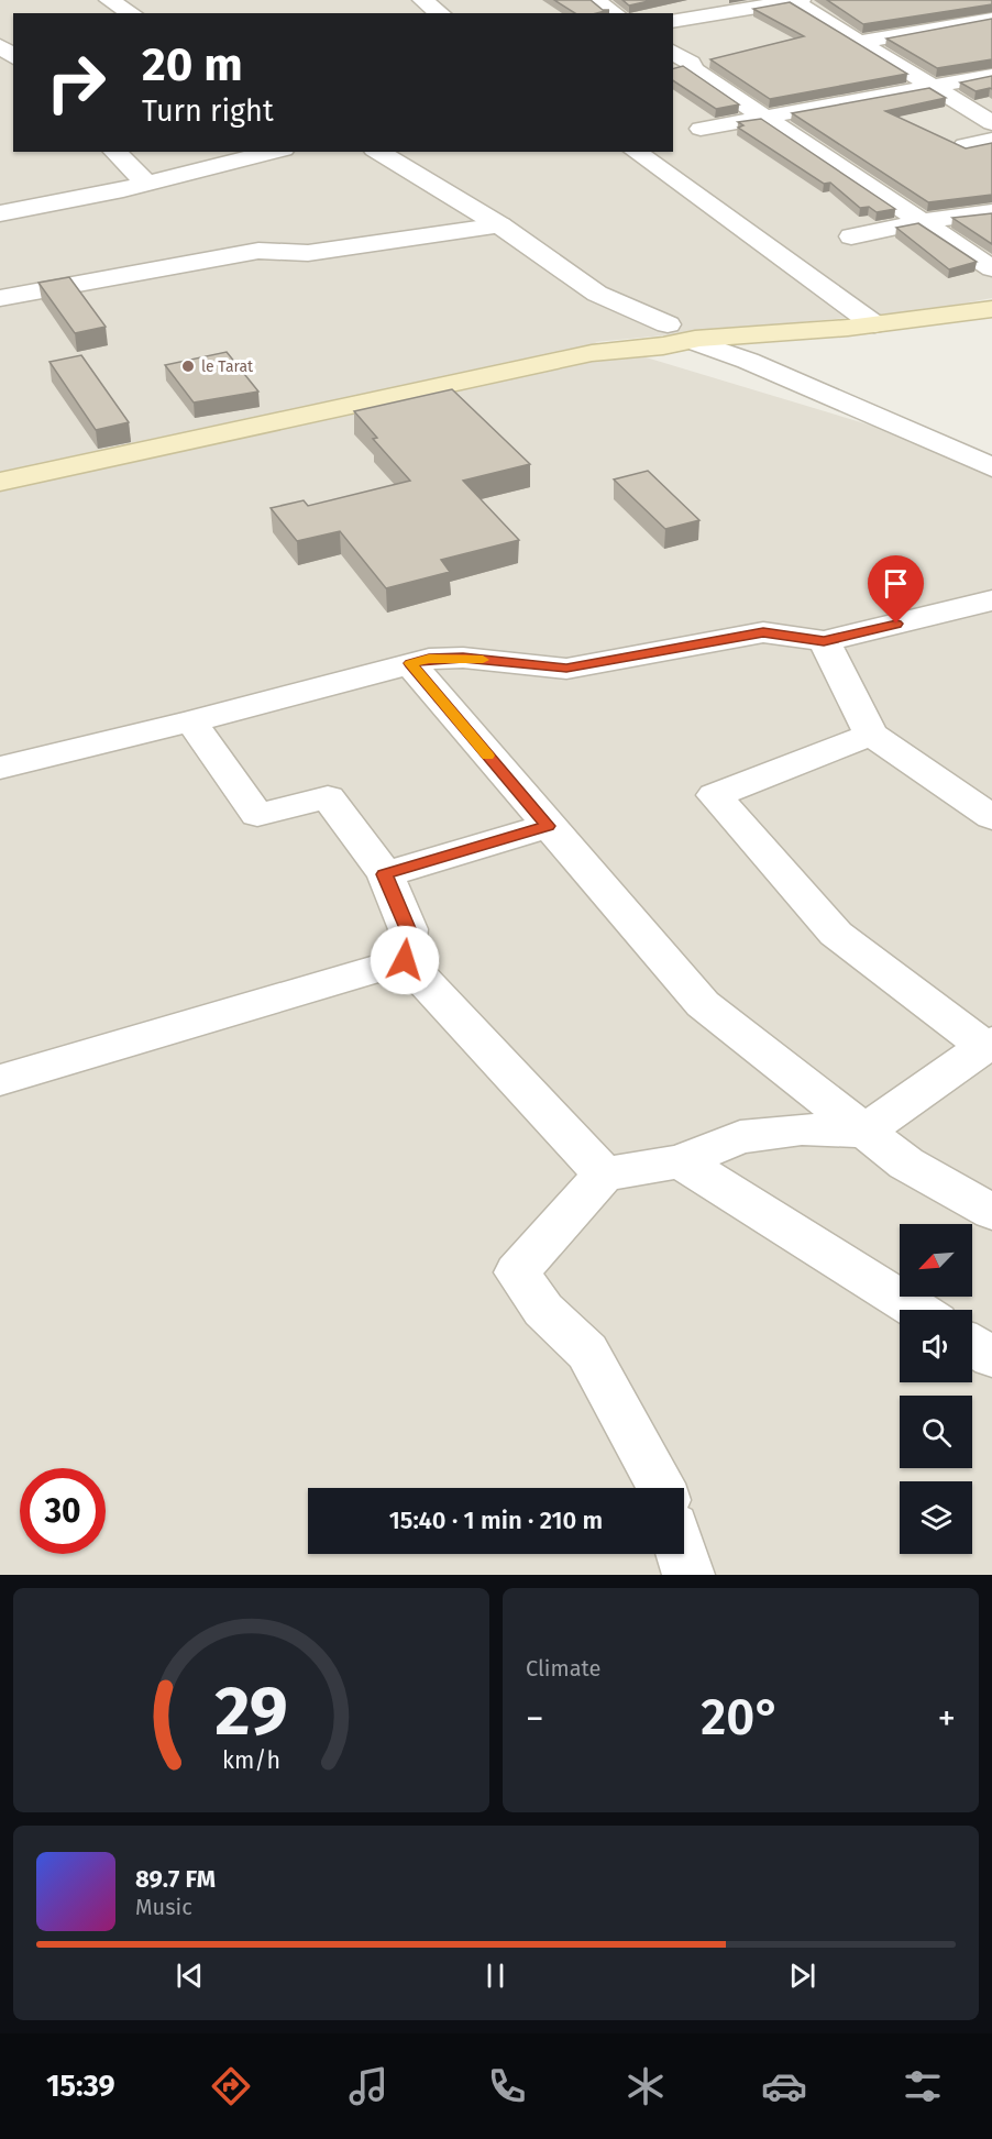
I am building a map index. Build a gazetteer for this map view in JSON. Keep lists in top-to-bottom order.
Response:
{
  "places": ["le Tarat"],
  "north": "bottom left",
  "page": {
    "turn": ["20 m", "Turn right"],
    "limit": "30",
    "trip": "15:40 · 1 min · 210 m",
    "tile": "Climate",
    "heat": ["−", "20°", "+"],
    "song": ["89.7 FM", "Music"],
    "tabs": "15:39",
    "gauge": ["29", "km/h"]
  }
}
